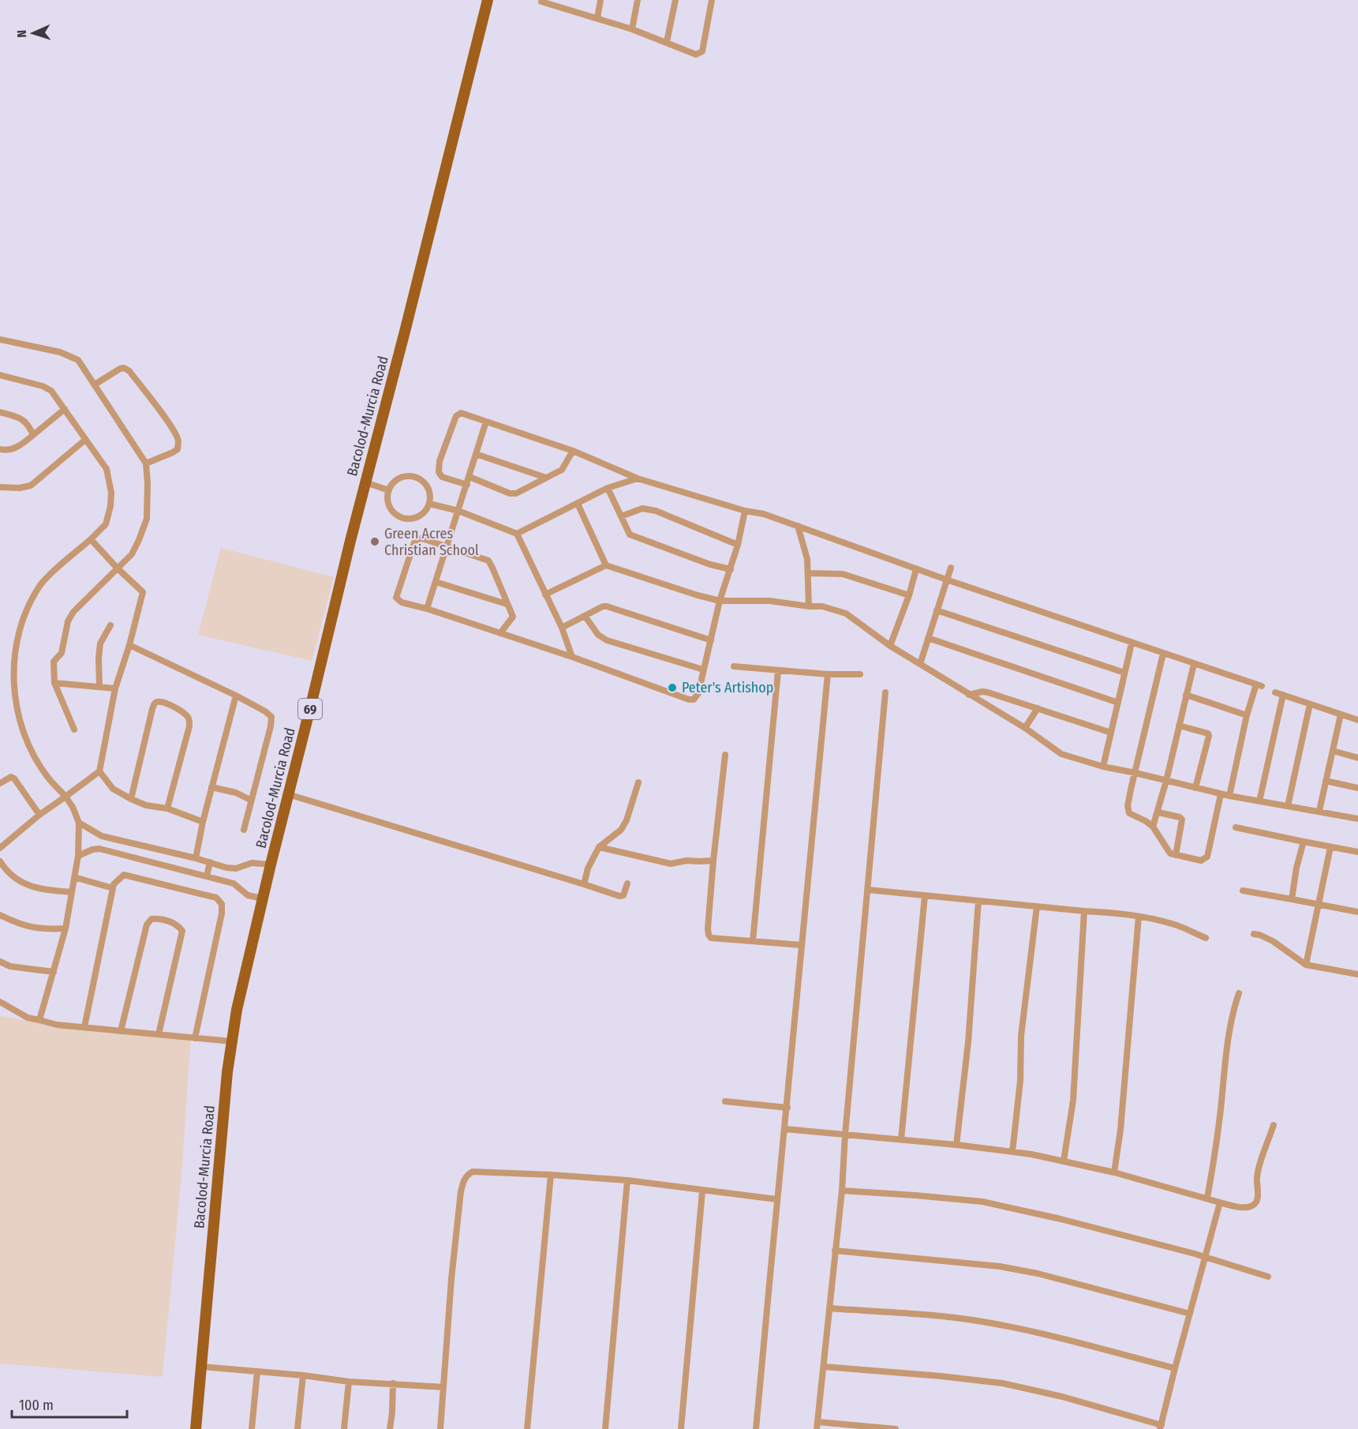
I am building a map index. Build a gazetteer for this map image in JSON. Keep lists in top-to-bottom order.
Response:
{
  "streets": {
    "main road": ["Bacolod-Murcia Road", "69"]
  },
  "places": ["Green Acres Christian School", "Peter's Artishop"],
  "scale_bar": "100 m",
  "north": "left"
}
